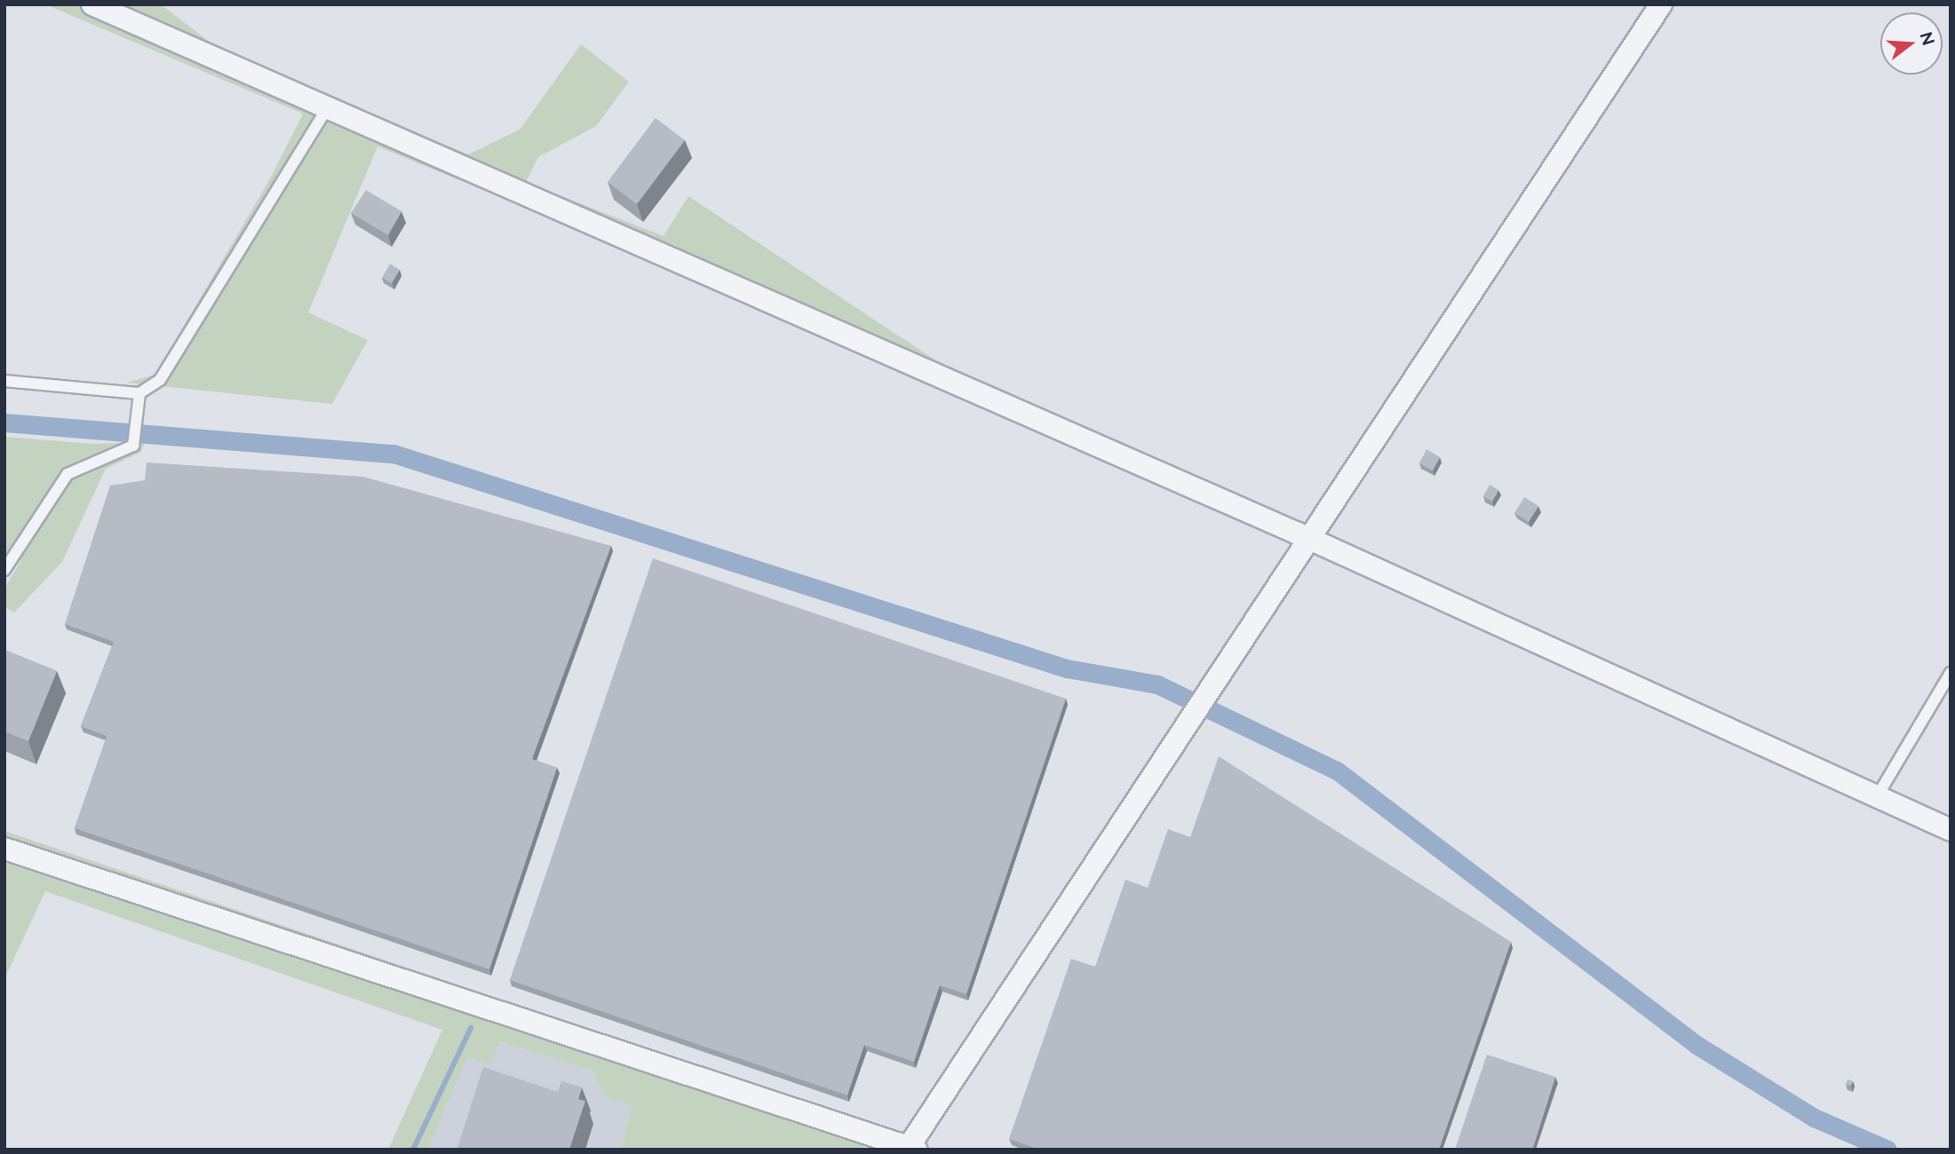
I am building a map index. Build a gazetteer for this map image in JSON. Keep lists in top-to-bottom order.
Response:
{
  "north": "right"
}
